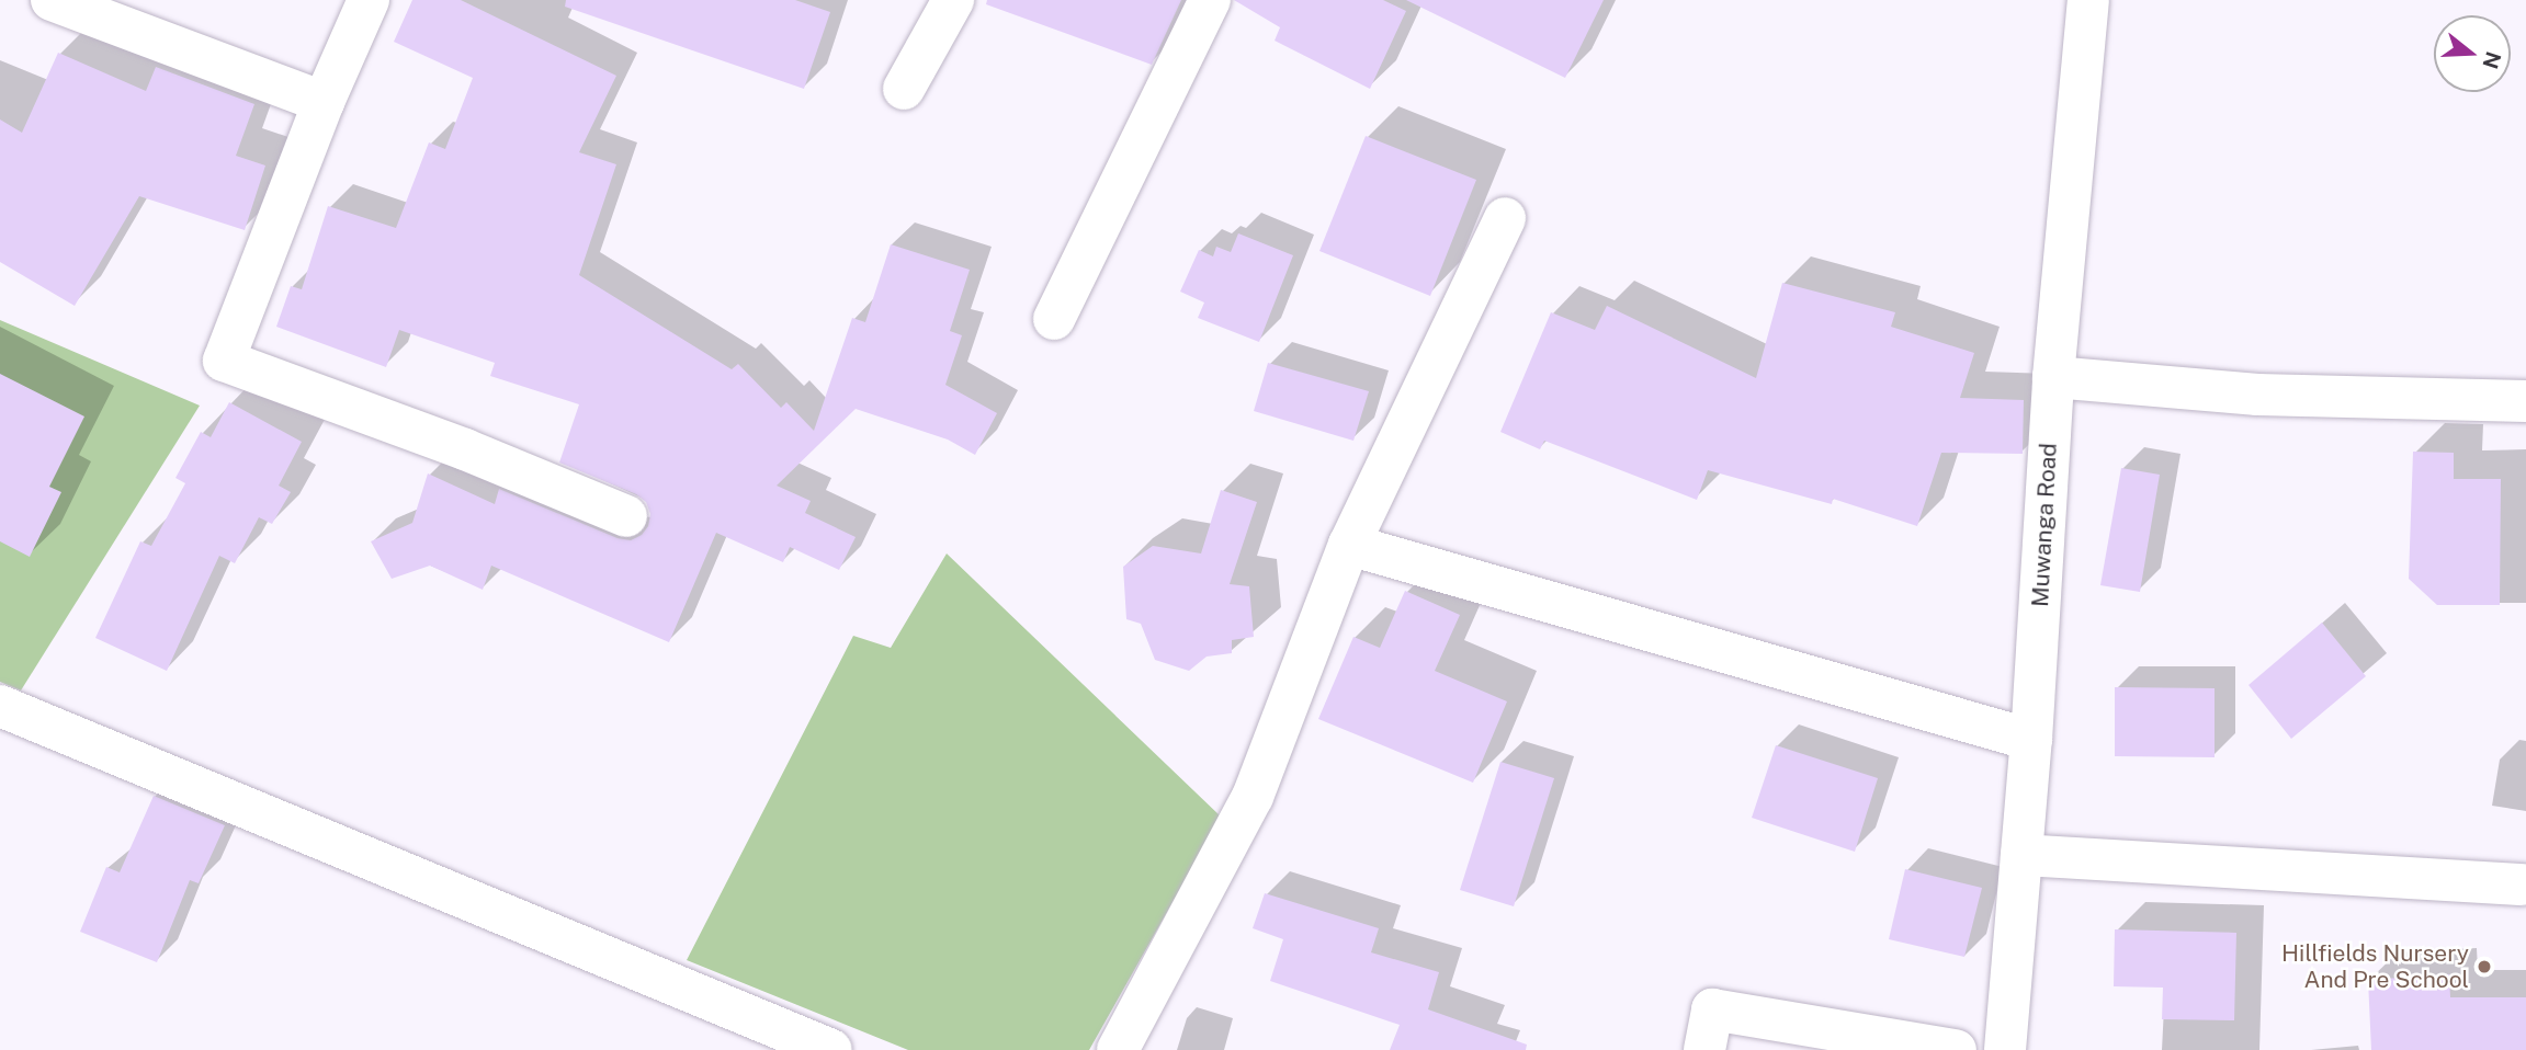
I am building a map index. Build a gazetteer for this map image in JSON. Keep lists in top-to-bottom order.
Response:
{
  "streets": {
    "street": ["Muwanga Road"]
  },
  "places": ["Hillfields Nursery And Pre School"],
  "north": "right"
}
